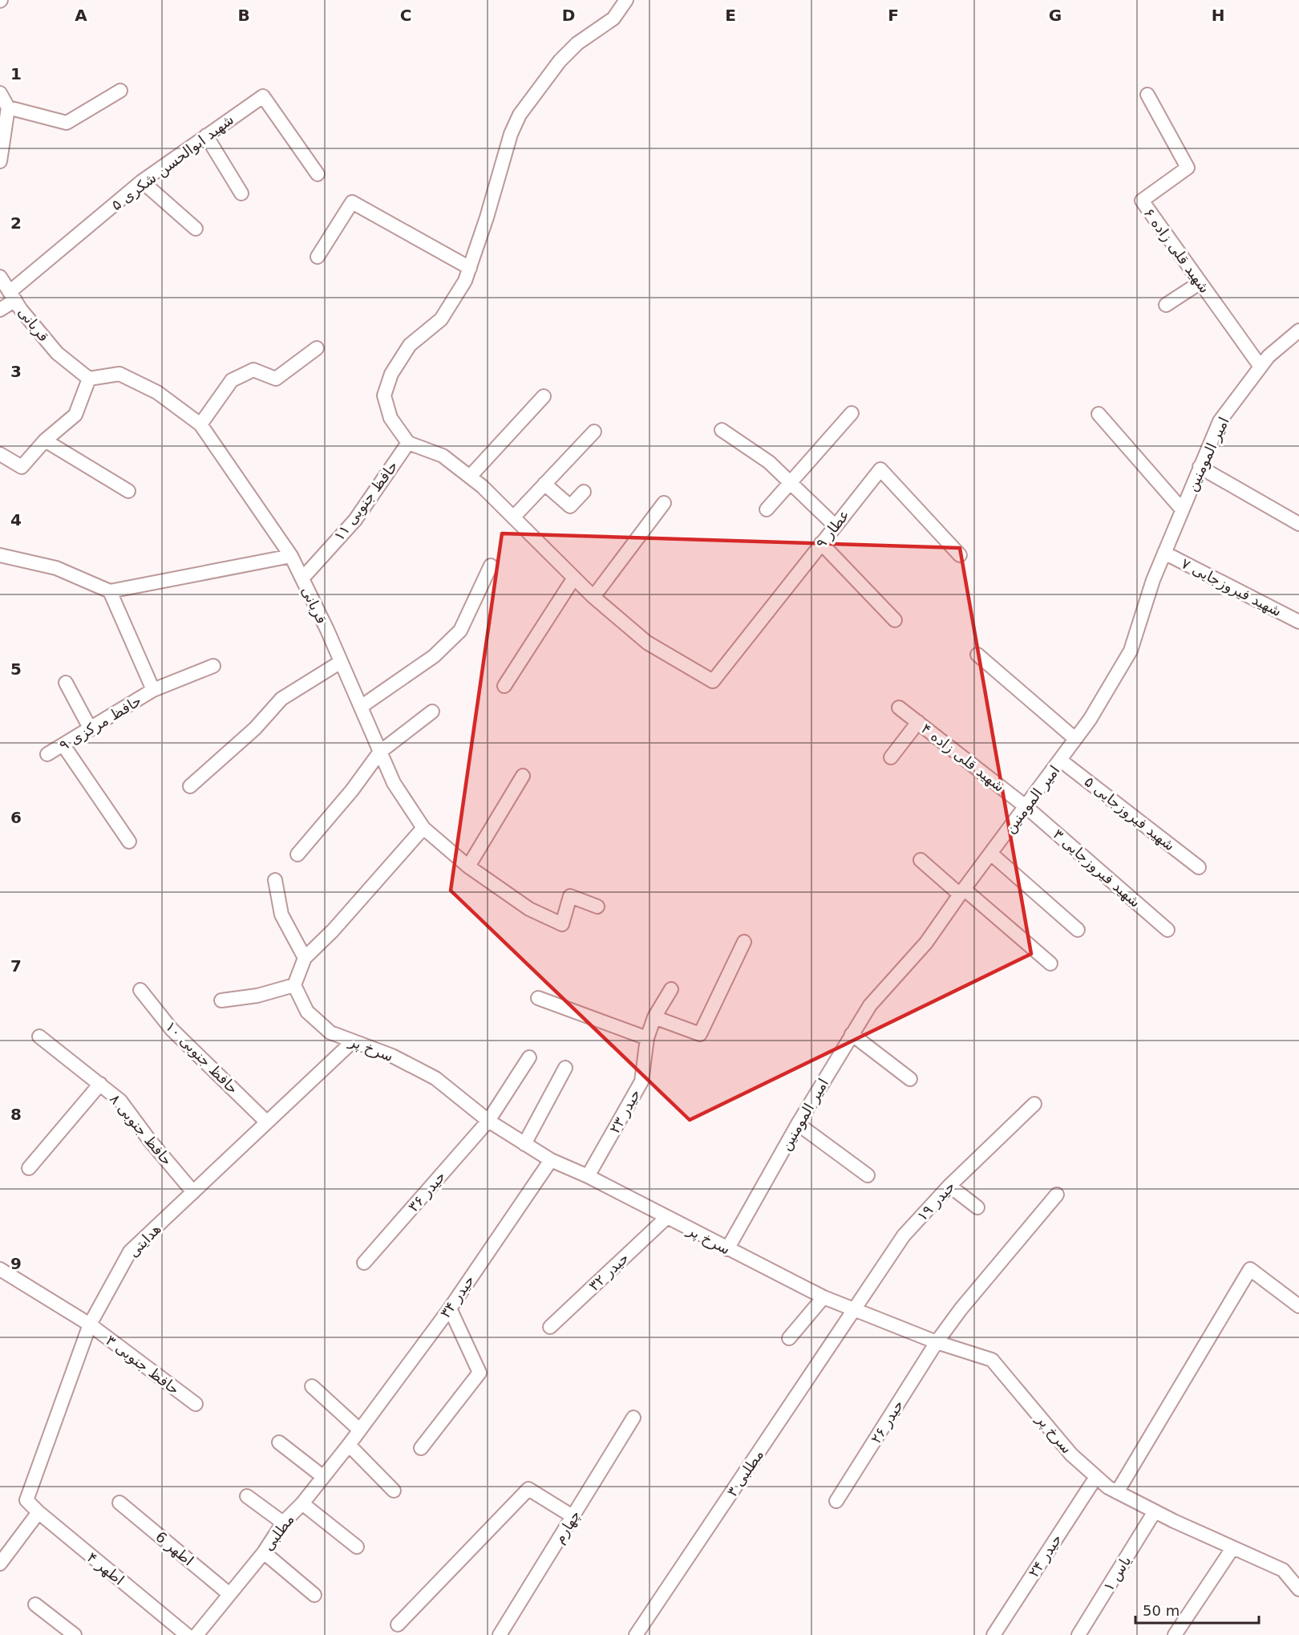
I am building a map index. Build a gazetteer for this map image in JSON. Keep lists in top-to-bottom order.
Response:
{
  "streets": {
    "street": [
      "شهید ابوالحسن شکری ۵",
      "شهید قلی زاده ۶",
      "قربانی",
      "امیر المومنین",
      "حافظ جنوبی ۱۱",
      "عطار ۹",
      "شهید فیروزجایی ۷",
      "حافظ مرکزی ۹",
      "شهید قلی زاده ۴",
      "شهید فیروزجایی ۵",
      "شهید فیروزجایی ۳",
      "سرخ پر",
      "حافظ جنوبی ۱۰",
      "حیدر ۲۳",
      "حافظ جنوبی ۸",
      "حیدر ۳۶",
      "حیدر ۱۹",
      "هدایتی",
      "حیدر ۳۲",
      "حیدر ۳۴",
      "حافظ جنوبی ۳",
      "حیدر ۲۶",
      "مطلبی ۳",
      "چهارم",
      "مطلبی",
      "اطهر 6",
      "حیدر ۲۴",
      "اطهر ۴",
      "یاس ۱"
    ]
  },
  "crossings": [
    ["شهید ابوالحسن شکری ۵", "قربانی"],
    ["شهید قلی زاده ۶", "امیر المومنین"],
    ["قربانی", "حافظ جنوبی ۱۱"],
    ["امیر المومنین", "شهید فیروزجایی ۷"],
    ["امیر المومنین", "شهید قلی زاده ۴"],
    ["امیر المومنین", "شهید فیروزجایی ۵"],
    ["امیر المومنین", "شهید فیروزجایی ۳"],
    ["امیر المومنین", "سرخ پر"],
    ["شهید قلی زاده ۴", "شهید فیروزجایی ۳"],
    ["سرخ پر", "حیدر ۲۳"],
    ["سرخ پر", "حیدر ۳۶"],
    ["سرخ پر", "حیدر ۱۹"],
    ["سرخ پر", "هدایتی"],
    ["سرخ پر", "حیدر ۳۲"],
    ["سرخ پر", "حیدر ۳۴"],
    ["سرخ پر", "حیدر ۲۶"],
    ["سرخ پر", "مطلبی ۳"],
    ["سرخ پر", "حیدر ۲۴"],
    ["سرخ پر", "یاس ۱"],
    ["حافظ جنوبی ۱۰", "هدایتی"],
    ["حافظ جنوبی ۸", "هدایتی"],
    ["حیدر ۱۹", "مطلبی ۳"],
    ["هدایتی", "حافظ جنوبی ۳"],
    ["هدایتی", "اطهر ۴"],
    ["حیدر ۳۴", "مطلبی"],
    ["مطلبی", "اطهر 6"]
  ],
  "scale_bar": "50 m",
  "grid": {
    "columns": [
      "A",
      "B",
      "C",
      "D",
      "E",
      "F",
      "G",
      "H"
    ],
    "rows": [
      "1",
      "2",
      "3",
      "4",
      "5",
      "6",
      "7",
      "8",
      "9"
    ]
  }
}
